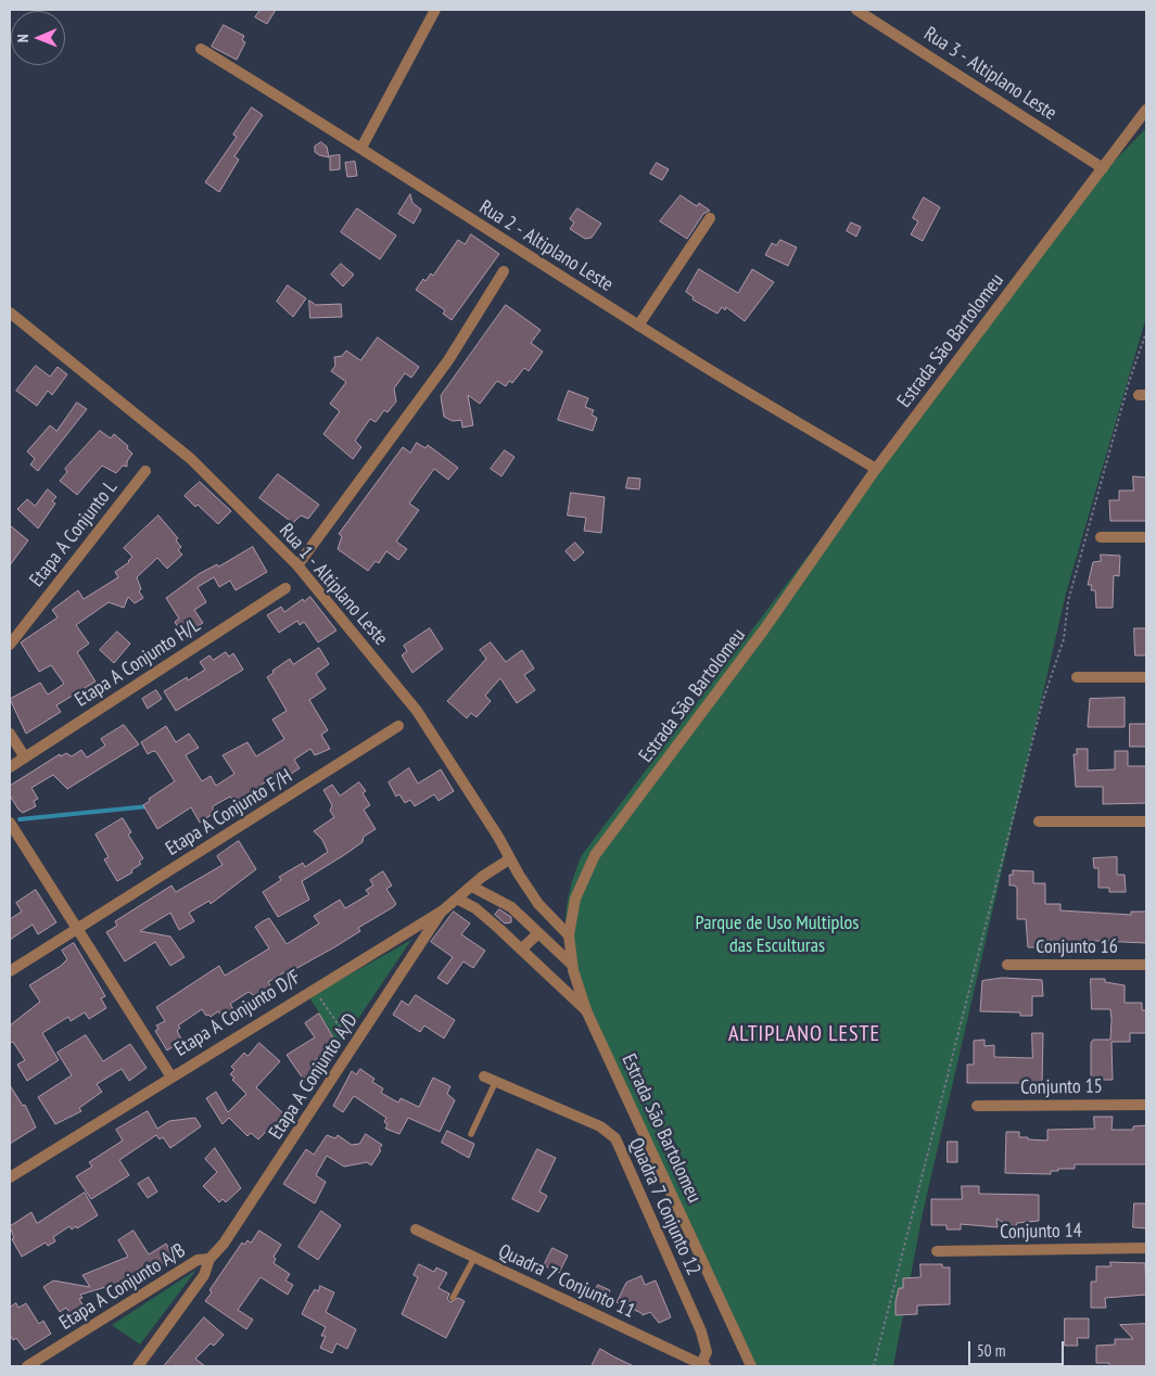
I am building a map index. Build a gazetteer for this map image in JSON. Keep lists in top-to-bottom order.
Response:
{
  "streets": {
    "street": [
      "Rua 3 - Altiplano Leste",
      "Rua 2 - Altiplano Leste",
      "Estrada São Bartolomeu",
      "Etapa A Conjunto L",
      "Rua 1 - Altiplano Leste",
      "Etapa A Conjunto H/L",
      "Etapa A Conjunto F/H",
      "Conjunto 16",
      "Etapa A Conjunto D/F",
      "Etapa A Conjunto A/D",
      "Conjunto 15",
      "Quadra 7 Conjunto 12",
      "Conjunto 14",
      "Quadra 7 Conjunto 11",
      "Etapa A Conjunto A/B"
    ]
  },
  "crossings": [
    ["Rua 3 - Altiplano Leste", "Estrada São Bartolomeu"],
    ["Rua 2 - Altiplano Leste", "Estrada São Bartolomeu"],
    ["Estrada São Bartolomeu", "Rua 1 - Altiplano Leste"],
    ["Rua 1 - Altiplano Leste", "Etapa A Conjunto D/F"],
    ["Etapa A Conjunto D/F", "Etapa A Conjunto A/D"],
    ["Etapa A Conjunto A/D", "Etapa A Conjunto A/B"],
    ["Quadra 7 Conjunto 12", "Quadra 7 Conjunto 11"]
  ],
  "districts": ["ALTIPLANO LESTE"],
  "parks": ["Parque de Uso Multiplos das Esculturas"],
  "scale_bar": "50 m",
  "north": "left"
}
